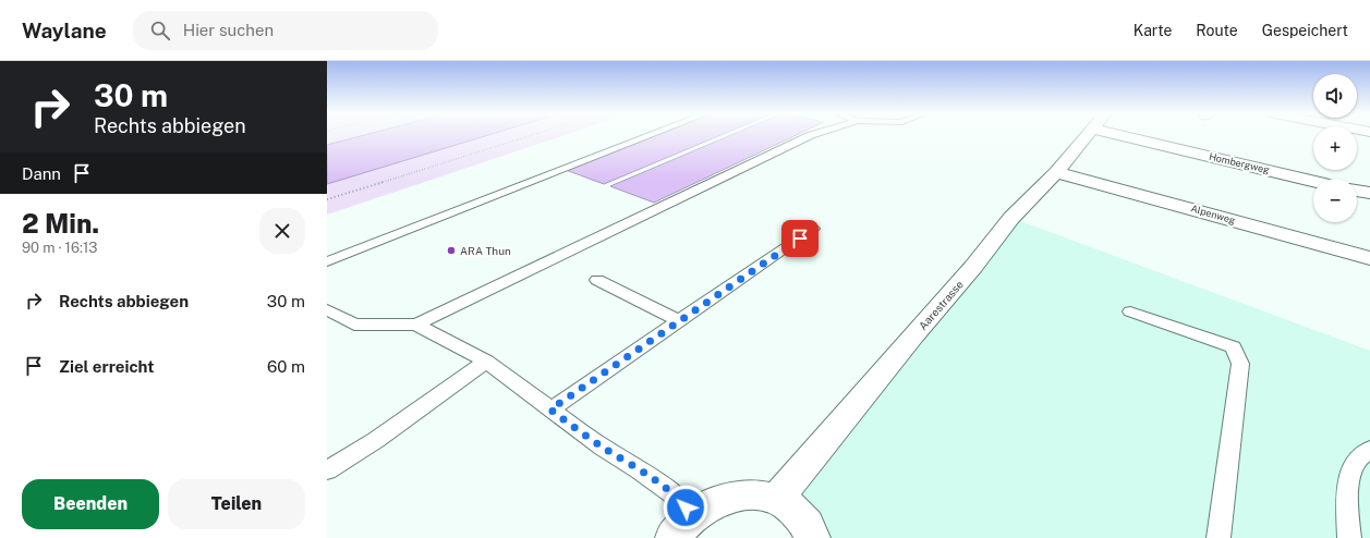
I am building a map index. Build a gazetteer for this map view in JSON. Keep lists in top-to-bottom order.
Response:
{
  "streets": {
    "street": ["Hombergweg", "Alpenweg", "Aarestrasse"]
  },
  "crossings": [
    ["Alpenweg", "Aarestrasse"]
  ],
  "places": ["ARA Thun"],
  "page": {
    "header": "Waylane",
    "search": "Hier suchen",
    "nav": ["Karte", "Route", "Gespeichert"],
    "turn": ["30 m", "Rechts abbiegen"],
    "map_buttons": ["+", "−"],
    "then": "Dann",
    "heading": ["2 Min.", "90 m · 16:13"],
    "list": [
      {
        "name": "Rechts abbiegen",
        "value": "30 m"
      },
      {
        "name": "Ziel erreicht",
        "value": "60 m"
      }
    ],
    "buttons": ["Beenden", "Teilen"]
  }
}
